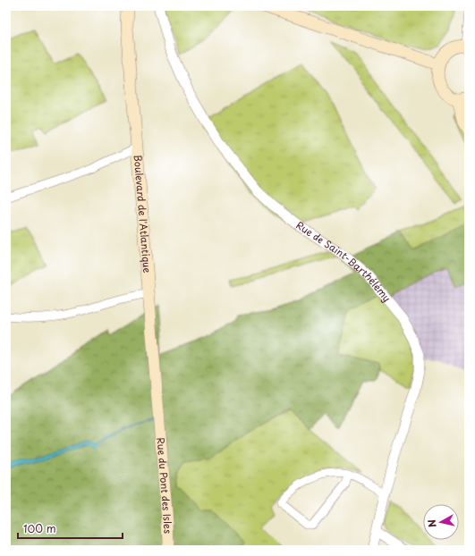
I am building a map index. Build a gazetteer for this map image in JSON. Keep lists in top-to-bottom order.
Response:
{
  "streets": {
    "main road": ["Boulevard de l'Atlantique", "Rue du Pont des Isles"],
    "street": ["Rue de Saint-Barthélémy"]
  },
  "crossings": [
    ["Boulevard de l'Atlantique", "Rue du Pont des Isles"]
  ],
  "scale_bar": "100 m",
  "north": "left"
}
